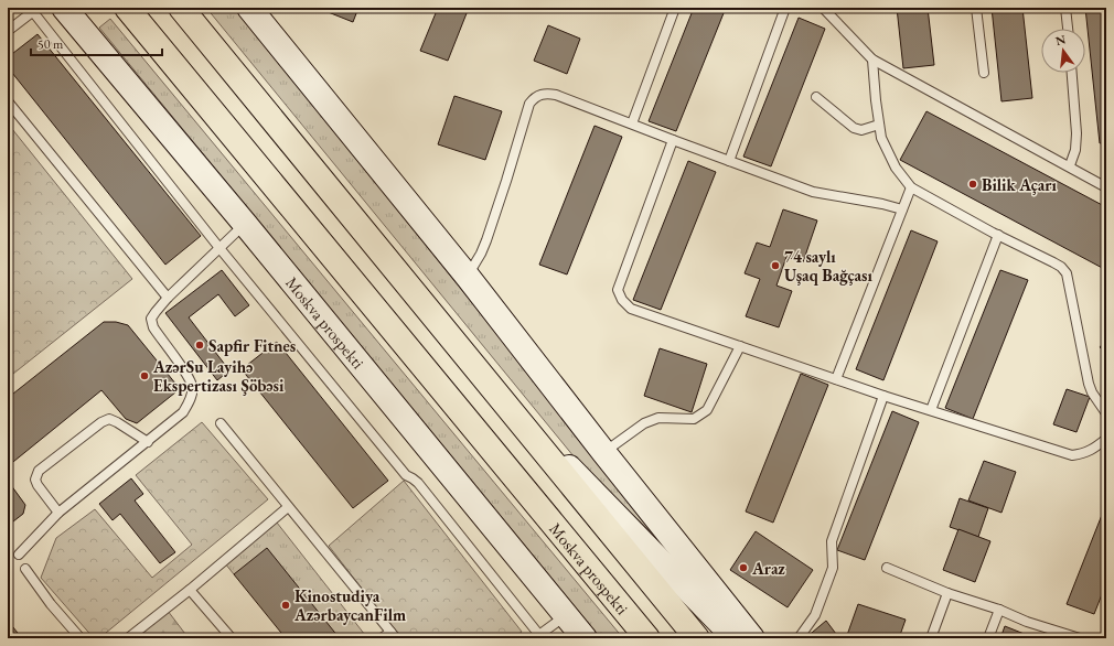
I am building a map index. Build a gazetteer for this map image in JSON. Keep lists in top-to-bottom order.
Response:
{
  "streets": {
    "highway": ["Moskva prospekti"]
  },
  "places": [
    "Bilik Açarı",
    "74 saylı Uşaq Bağçası",
    "Sapfir Fitnes",
    "AzərSu Layihə Ekspertizası Şöbəsi",
    "Araz",
    "Kinostudiya AzərbaycanFilm"
  ],
  "scale_bar": "50 m",
  "north": "top"
}
